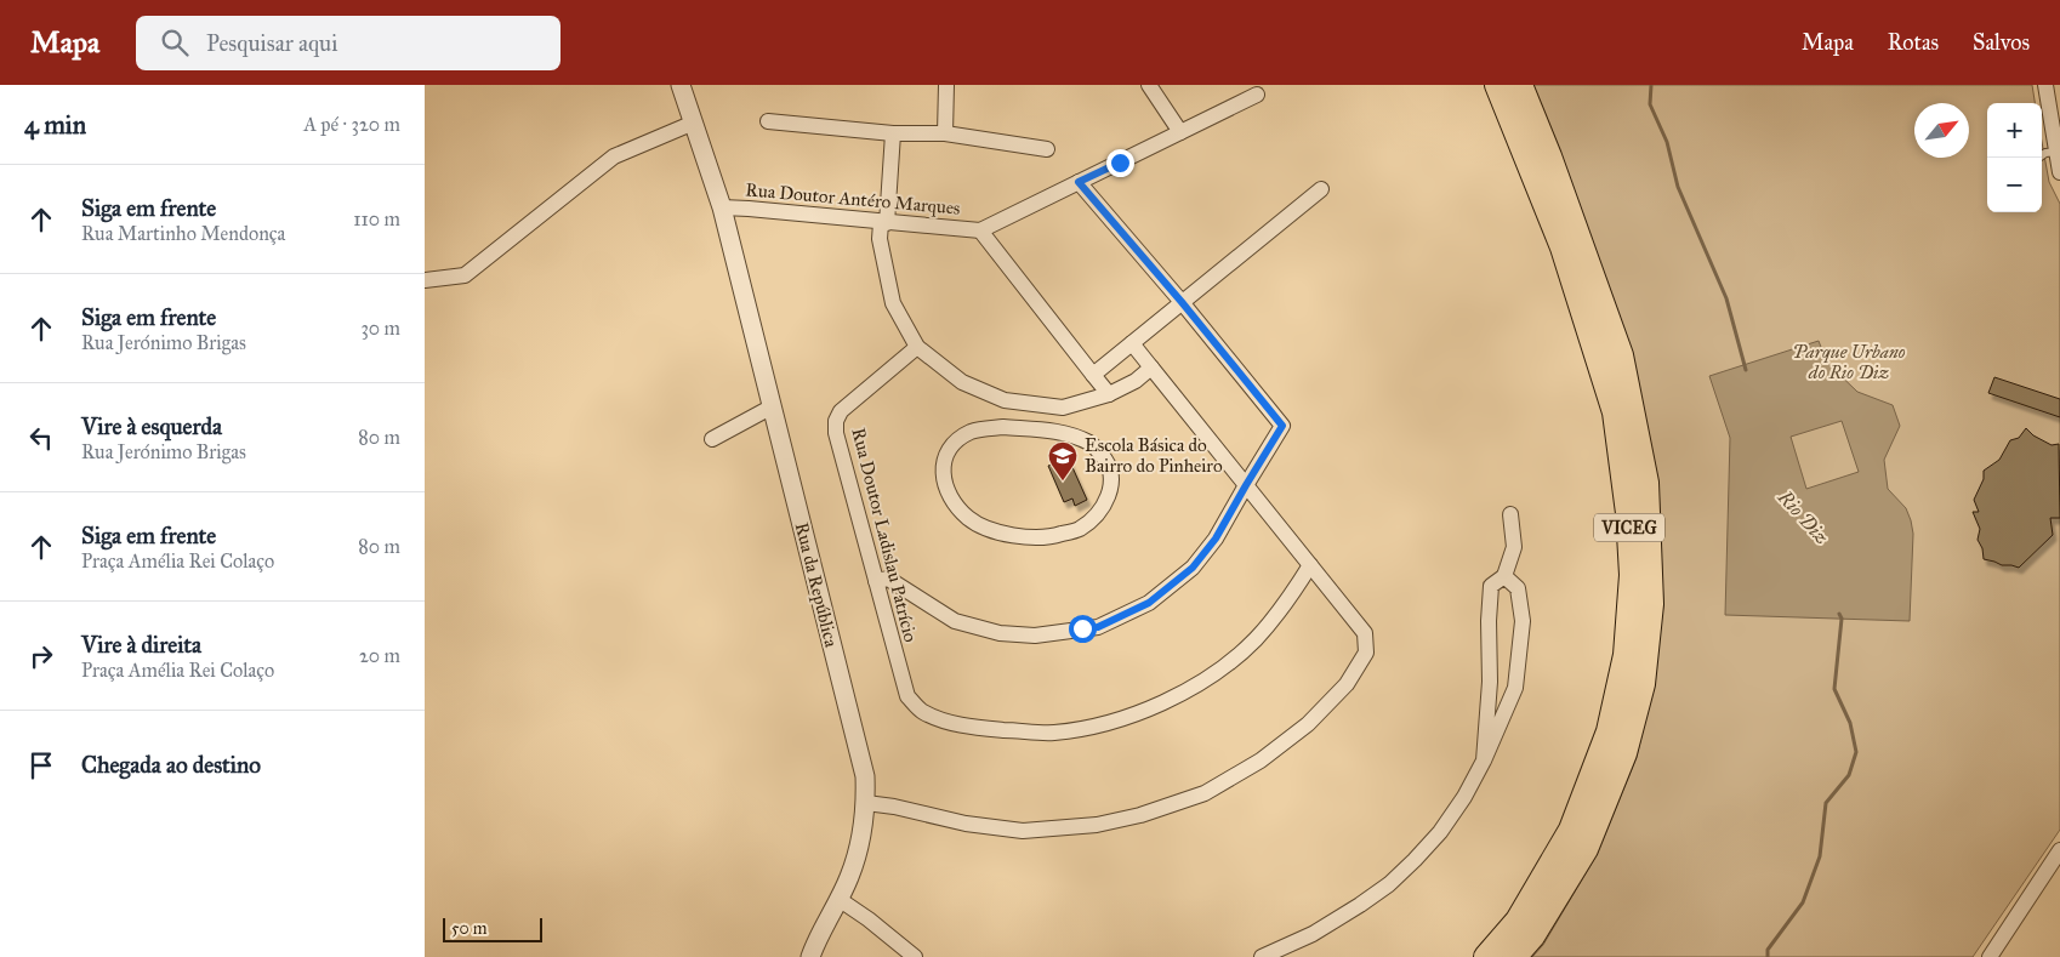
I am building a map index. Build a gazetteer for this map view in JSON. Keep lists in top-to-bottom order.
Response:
{
  "streets": {
    "highway": ["VICEG"],
    "street": ["Rua Doutor Antéro Marques", "Rua Doutor Ladislau Patrício", "Rua da República"]
  },
  "crossings": [
    ["Rua Doutor Antéro Marques", "Rua da República"]
  ],
  "water": ["Rio Diz"],
  "parks": ["Parque Urbano do Rio Diz"],
  "places": {
    "school or university": ["Escola Básica do Bairro do Pinheiro"]
  },
  "scale_bar": "50 m",
  "north": "top right",
  "page": {
    "header": "Mapa",
    "search": "Pesquisar aqui",
    "nav": ["Mapa", "Rotas", "Salvos"],
    "heading": ["4 min", "A pé · 320 m"],
    "map_buttons": ["+", "−"],
    "list": [
      ["Siga em frente", "Rua Martinho Mendonça", "110 m"],
      ["Siga em frente", "Rua Jerónimo Brigas", "30 m"],
      ["Vire à esquerda", "Rua Jerónimo Brigas", "80 m"],
      ["Siga em frente", "Praça Amélia Rei Colaço", "80 m"],
      ["Vire à direita", "Praça Amélia Rei Colaço", "20 m"],
      "Chegada ao destino"
    ],
    "scale": "50 m"
  }
}
